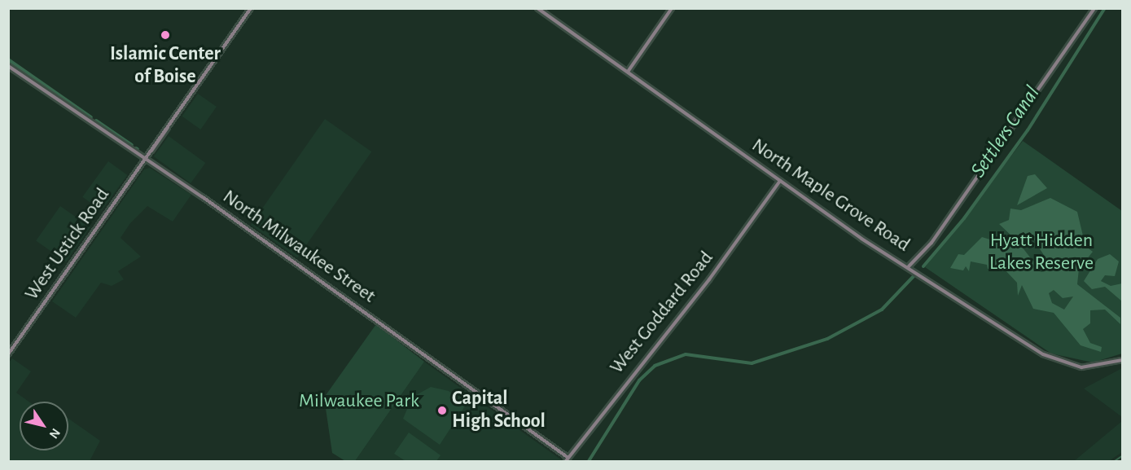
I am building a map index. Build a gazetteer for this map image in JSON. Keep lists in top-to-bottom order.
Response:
{
  "streets": {
    "main road": [
      "North Maple Grove Road",
      "West Ustick Road",
      "North Milwaukee Street",
      "West Goddard Road"
    ]
  },
  "crossings": [
    ["North Maple Grove Road", "West Goddard Road"],
    ["West Ustick Road", "North Milwaukee Street"],
    ["North Milwaukee Street", "West Goddard Road"]
  ],
  "water": ["Settlers Canal"],
  "parks": ["Hyatt Hidden Lakes Reserve", "Milwaukee Park"],
  "places": ["Islamic Center of Boise", "Capital High School"],
  "north": "bottom right"
}
